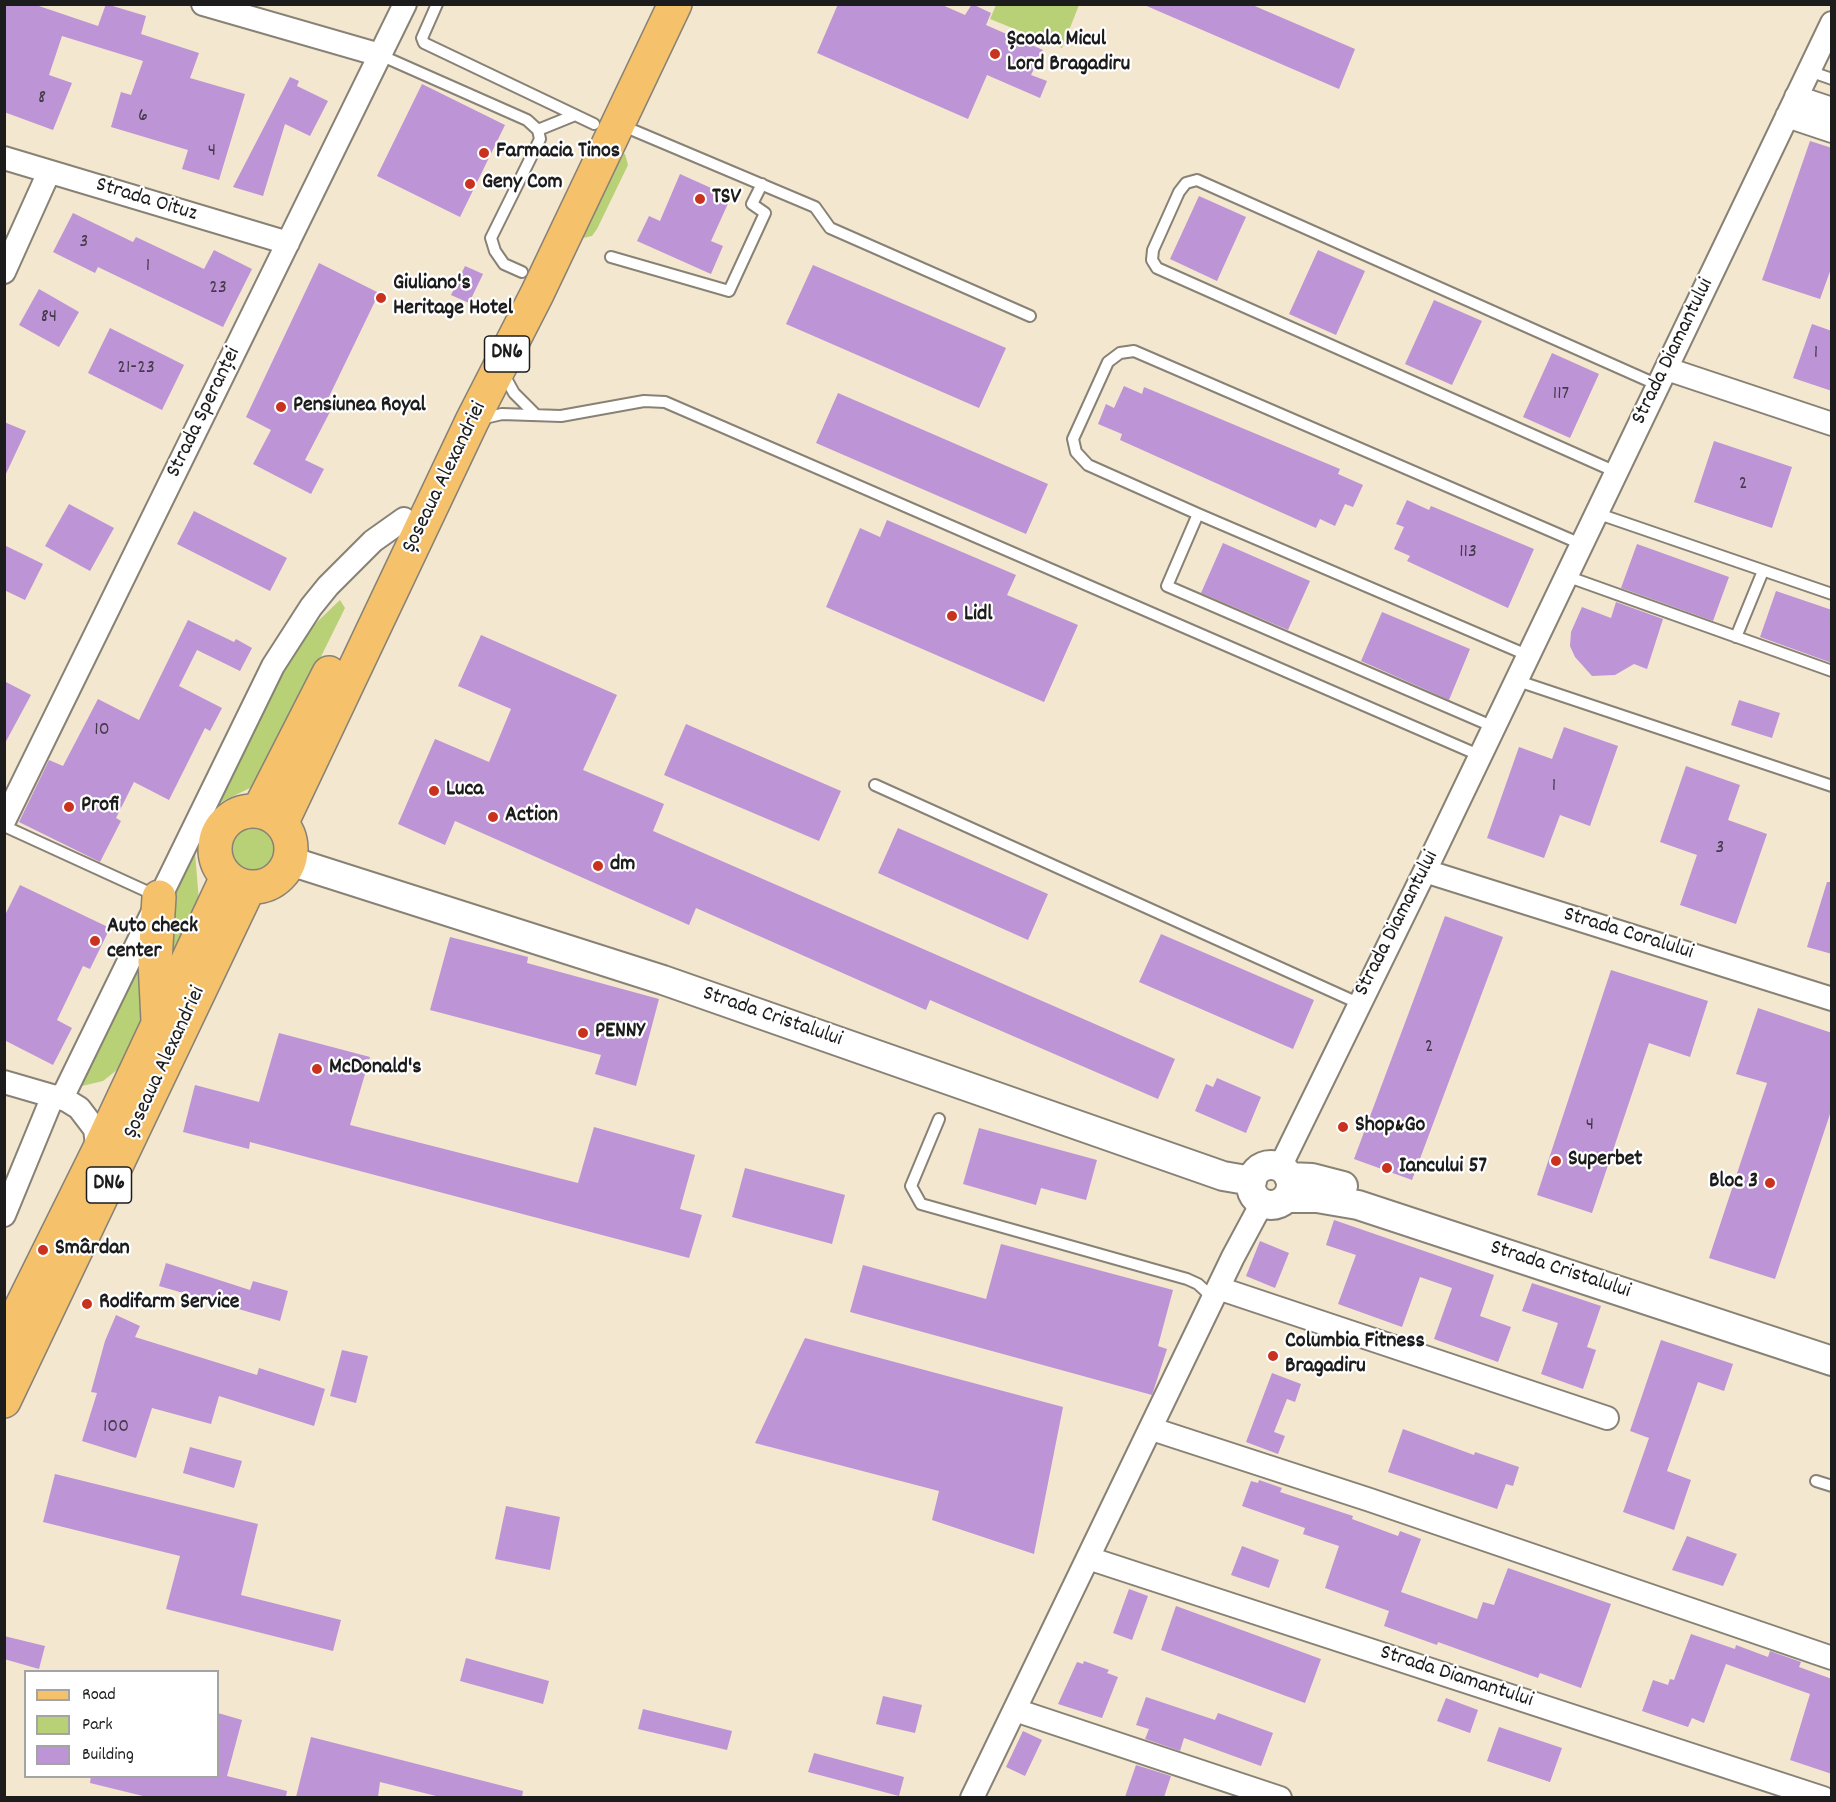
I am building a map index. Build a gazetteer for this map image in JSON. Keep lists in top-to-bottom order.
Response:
{
  "streets": {
    "main road": ["DN6", "Șoseaua Alexandriei"],
    "street": [
      "Strada Oituz",
      "Strada Diamantului",
      "Strada Speranței",
      "Strada Coralului",
      "Strada Cristalului"
    ]
  },
  "crossings": [
    ["Strada Oituz", "Strada Speranței"],
    ["Strada Diamantului", "Strada Coralului"],
    ["Strada Diamantului", "Strada Cristalului"],
    ["Șoseaua Alexandriei", "Strada Cristalului"]
  ],
  "places": [
    "Școala Micul Lord Bragadiru",
    "Farmacia Tinos",
    "Geny Com",
    "TSV",
    "Giuliano's Heritage Hotel",
    "Pensiunea Royal",
    "Lidl",
    "Luca",
    "Profi",
    "Action",
    "dm",
    "Auto check center",
    "PENNY",
    "McDonald's",
    "Shop&Go",
    "Superbet",
    "Iancului 57",
    "Bloc 3",
    "Smârdan",
    "Rodifarm Service",
    "Columbia Fitness Bragadiru"
  ],
  "house_numbers": [
    "8",
    "6",
    "4",
    "3",
    "1",
    "23",
    "84",
    "1",
    "21-23",
    "117",
    "2",
    "113",
    "10",
    "1",
    "3",
    "2",
    "4",
    "100"
  ],
  "legend": ["Road", "Park", "Building"]
}
